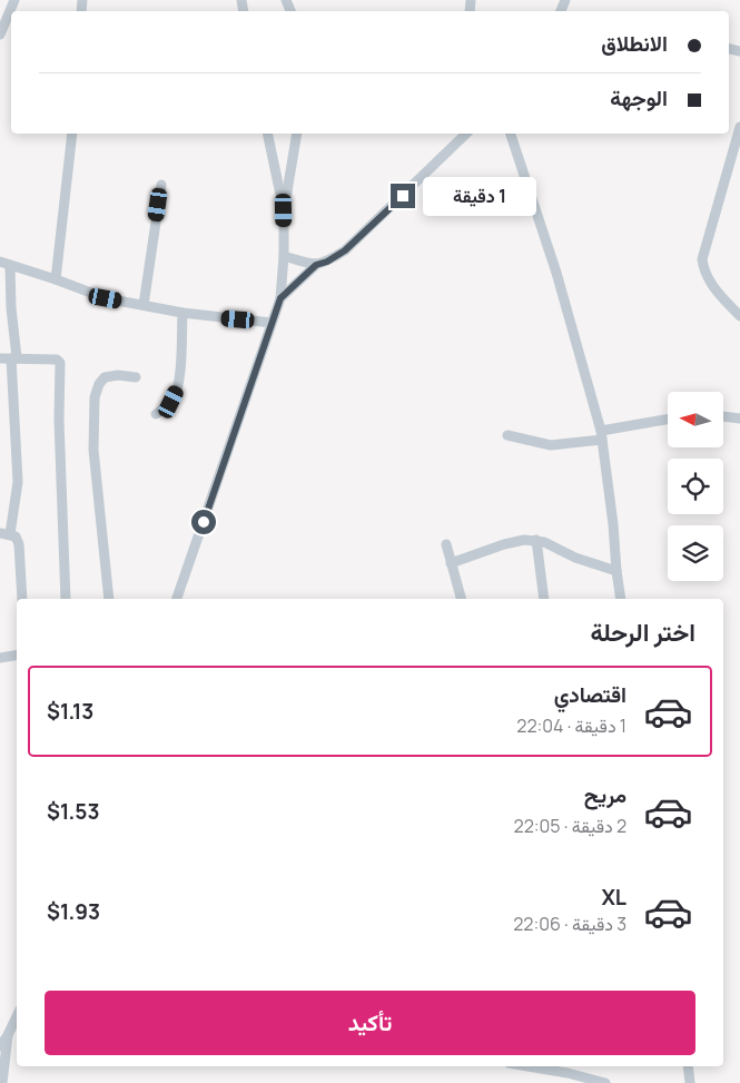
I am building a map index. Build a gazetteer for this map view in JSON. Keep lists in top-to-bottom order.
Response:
{
  "north": "left",
  "page": {
    "banner": ["الانطلاق", "الوجهة"],
    "bubble": "1 دقيقة",
    "heading": "اختر الرحلة",
    "list": [
      {
        "name": "اقتصادي",
        "note": "1 دقيقة · 22:04",
        "value": "$1.13"
      },
      {
        "name": "مريح",
        "note": "2 دقيقة · 22:05",
        "value": "$1.53"
      },
      {
        "name": "XL",
        "note": "3 دقيقة · 22:06",
        "value": "$1.93"
      }
    ],
    "buttons": "تأكيد"
  }
}
